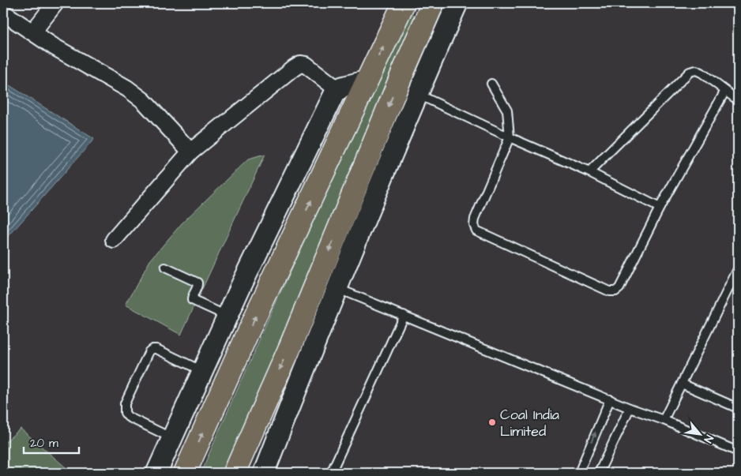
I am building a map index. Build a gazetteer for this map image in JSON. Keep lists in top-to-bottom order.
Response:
{
  "places": ["Coal India Limited"],
  "scale_bar": "20 m",
  "north": "bottom right"
}
